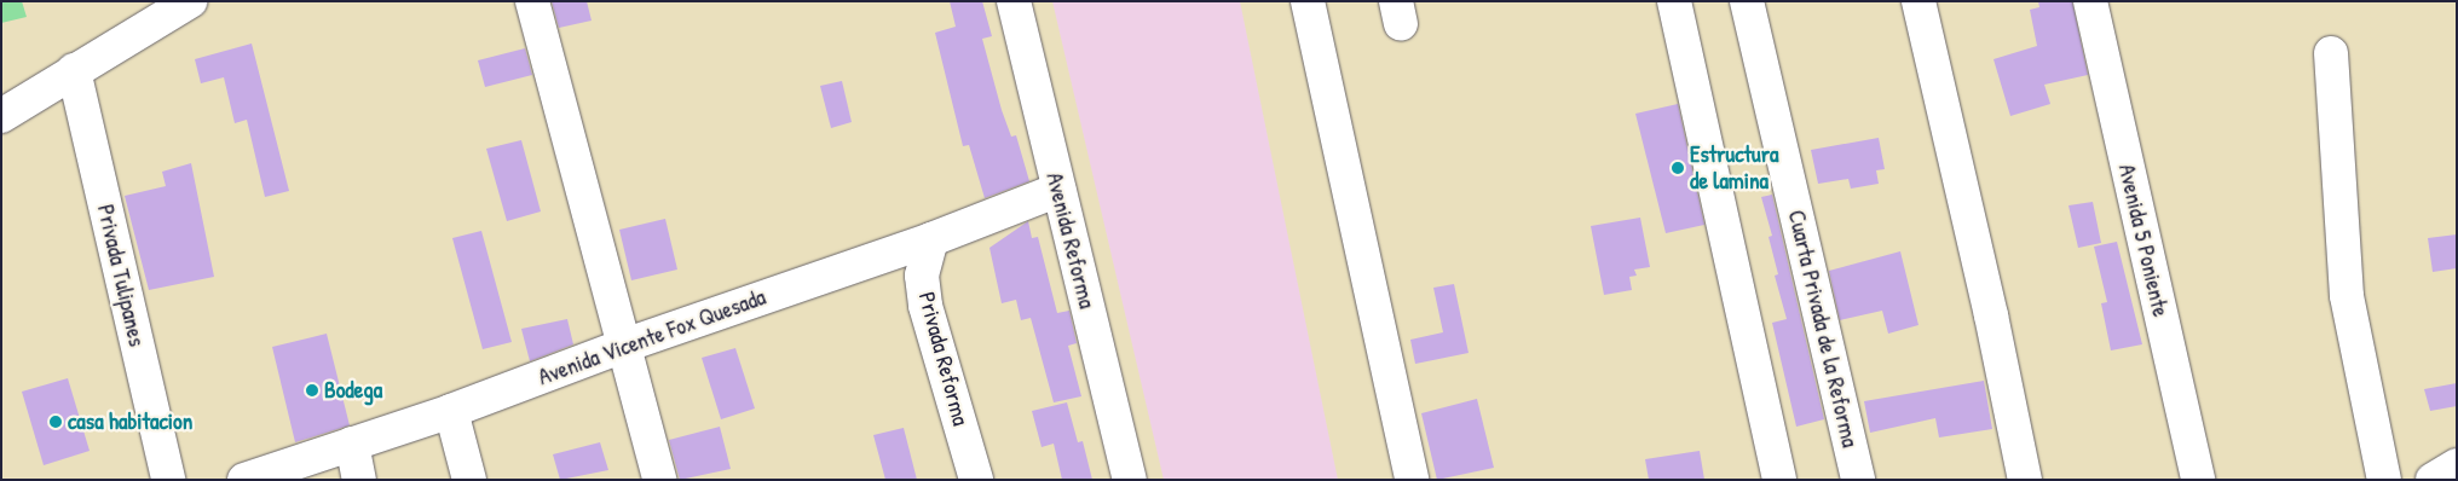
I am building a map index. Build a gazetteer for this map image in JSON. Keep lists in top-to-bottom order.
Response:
{
  "streets": {
    "street": [
      "Avenida Reforma",
      "Avenida 5 Poniente",
      "Privada Tulipanes",
      "Cuarta Privada de la Reforma",
      "Avenida Vicente Fox Quesada",
      "Privada Reforma"
    ]
  },
  "crossings": [
    ["Avenida Reforma", "Avenida Vicente Fox Quesada"],
    ["Avenida Vicente Fox Quesada", "Privada Reforma"]
  ],
  "places": ["Estructura de lamina", "Bodega", "casa habitacion"]
}
